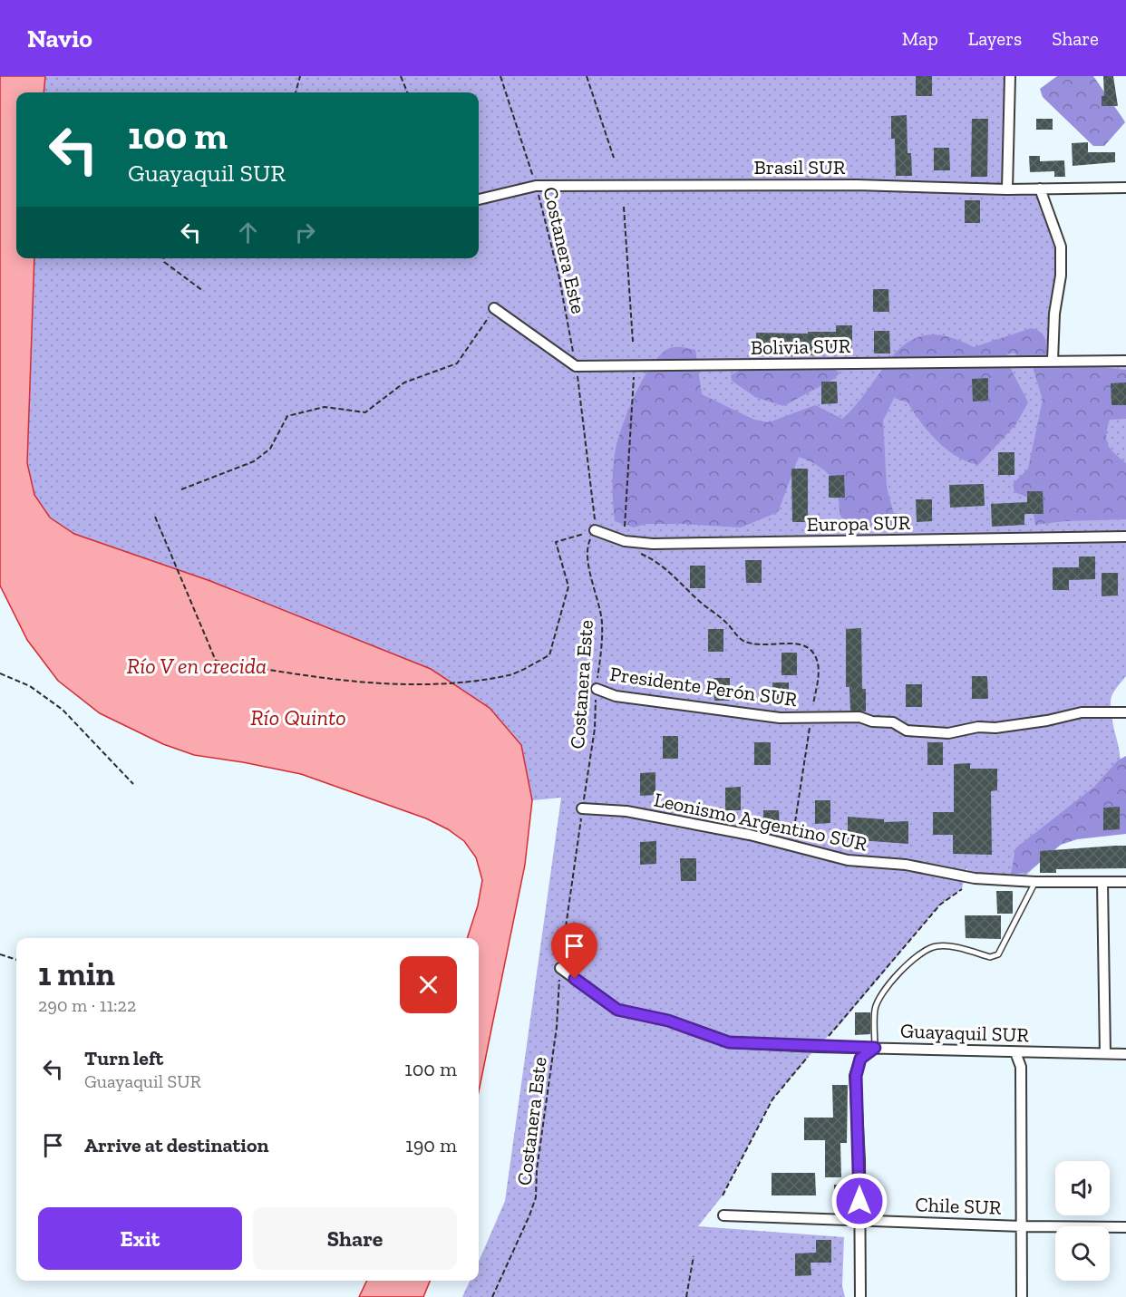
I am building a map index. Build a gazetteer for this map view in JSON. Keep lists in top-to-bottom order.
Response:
{
  "streets": {
    "street": [
      "Brasil SUR",
      "Bolivia SUR",
      "Europa SUR",
      "Presidente Perón SUR",
      "Leonismo Argentino SUR",
      "Guayaquil SUR",
      "Chile SUR"
    ],
    "path": ["Costanera Este"]
  },
  "crossings": [
    ["Brasil SUR", "Costanera Este"],
    ["Costanera Este", "Bolivia SUR"],
    ["Costanera Este", "Europa SUR"],
    ["Costanera Este", "Presidente Perón SUR"],
    ["Costanera Este", "Leonismo Argentino SUR"],
    ["Costanera Este", "Guayaquil SUR"]
  ],
  "water": ["Río V en crecida", "Río Quinto"],
  "page": {
    "header": "Navio",
    "nav": ["Map", "Layers", "Share"],
    "turn": ["100 m", "Guayaquil SUR"],
    "heading": ["1 min", "290 m · 11:22"],
    "list": [
      {
        "name": "Turn left",
        "note": "Guayaquil SUR",
        "value": "100 m"
      },
      {
        "name": "Arrive at destination",
        "value": "190 m"
      }
    ],
    "buttons": ["Exit", "Share"]
  }
}
